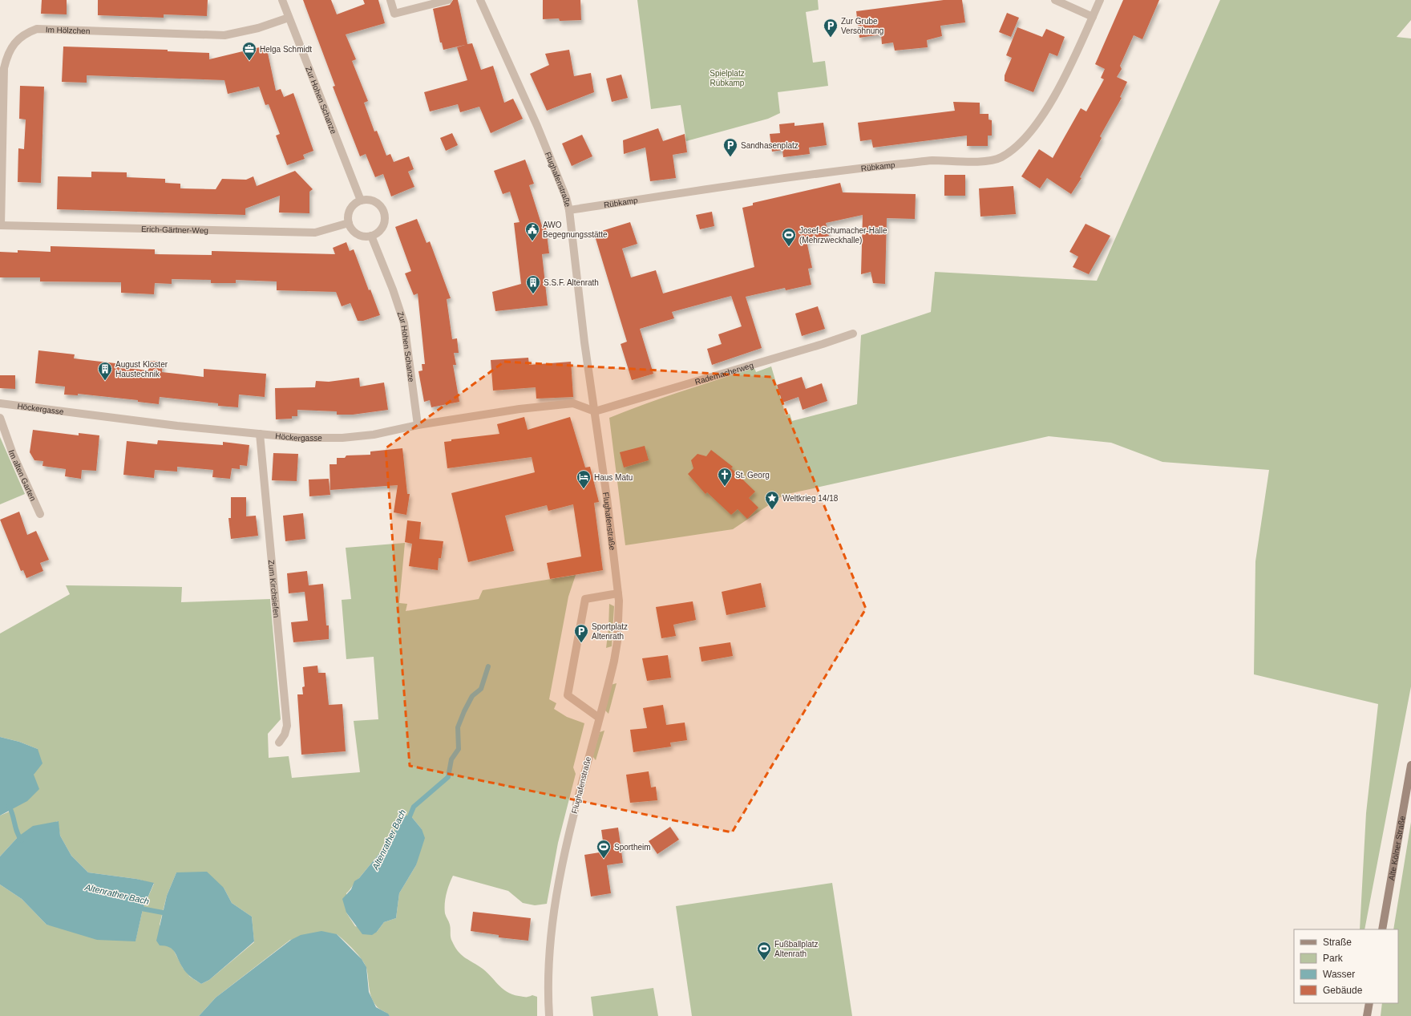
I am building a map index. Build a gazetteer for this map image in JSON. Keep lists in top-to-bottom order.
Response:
{
  "streets": {
    "main road": ["Alte Kölner Straße"],
    "street": [
      "Im Hölzchen",
      "Zur Hohen Schanze",
      "Rübkamp",
      "Flughafenstraße",
      "Erich-Gärtner-Weg",
      "Rademacherweg",
      "Höckergasse",
      "Im alten Garten",
      "Zum Kirchsiefen"
    ]
  },
  "crossings": [
    ["Im Hölzchen", "Zur Hohen Schanze"],
    ["Im Hölzchen", "Erich-Gärtner-Weg"],
    ["Zur Hohen Schanze", "Erich-Gärtner-Weg"],
    ["Zur Hohen Schanze", "Höckergasse"],
    ["Rübkamp", "Flughafenstraße"],
    ["Flughafenstraße", "Rademacherweg"],
    ["Flughafenstraße", "Höckergasse"],
    ["Rademacherweg", "Höckergasse"],
    ["Höckergasse", "Zum Kirchsiefen"]
  ],
  "water": ["Altenrather Bach"],
  "parks": ["Spielplatz Rübkamp"],
  "places": {
    "parking": ["Zur Grube Versöhnung", "Sandhasenplatz", "Sportplatz Altenrath"],
    "office": ["Helga Schmidt"],
    "public building": ["AWO Begegnungsstätte"],
    "sports": ["Josef-Schumacher-Halle (Mehrzweckhalle)", "Sportheim", "Fußballplatz Altenrath"],
    "building": ["S.S.F. Altenrath", "August Kloster Haustechnik"],
    "church": ["St. Georg"],
    "hotel": ["Haus Matu"],
    "place": ["Weltkrieg 14/18"]
  },
  "legend": [
    "Straße",
    "Park",
    "Wasser",
    "Gebäude"
  ]
}
